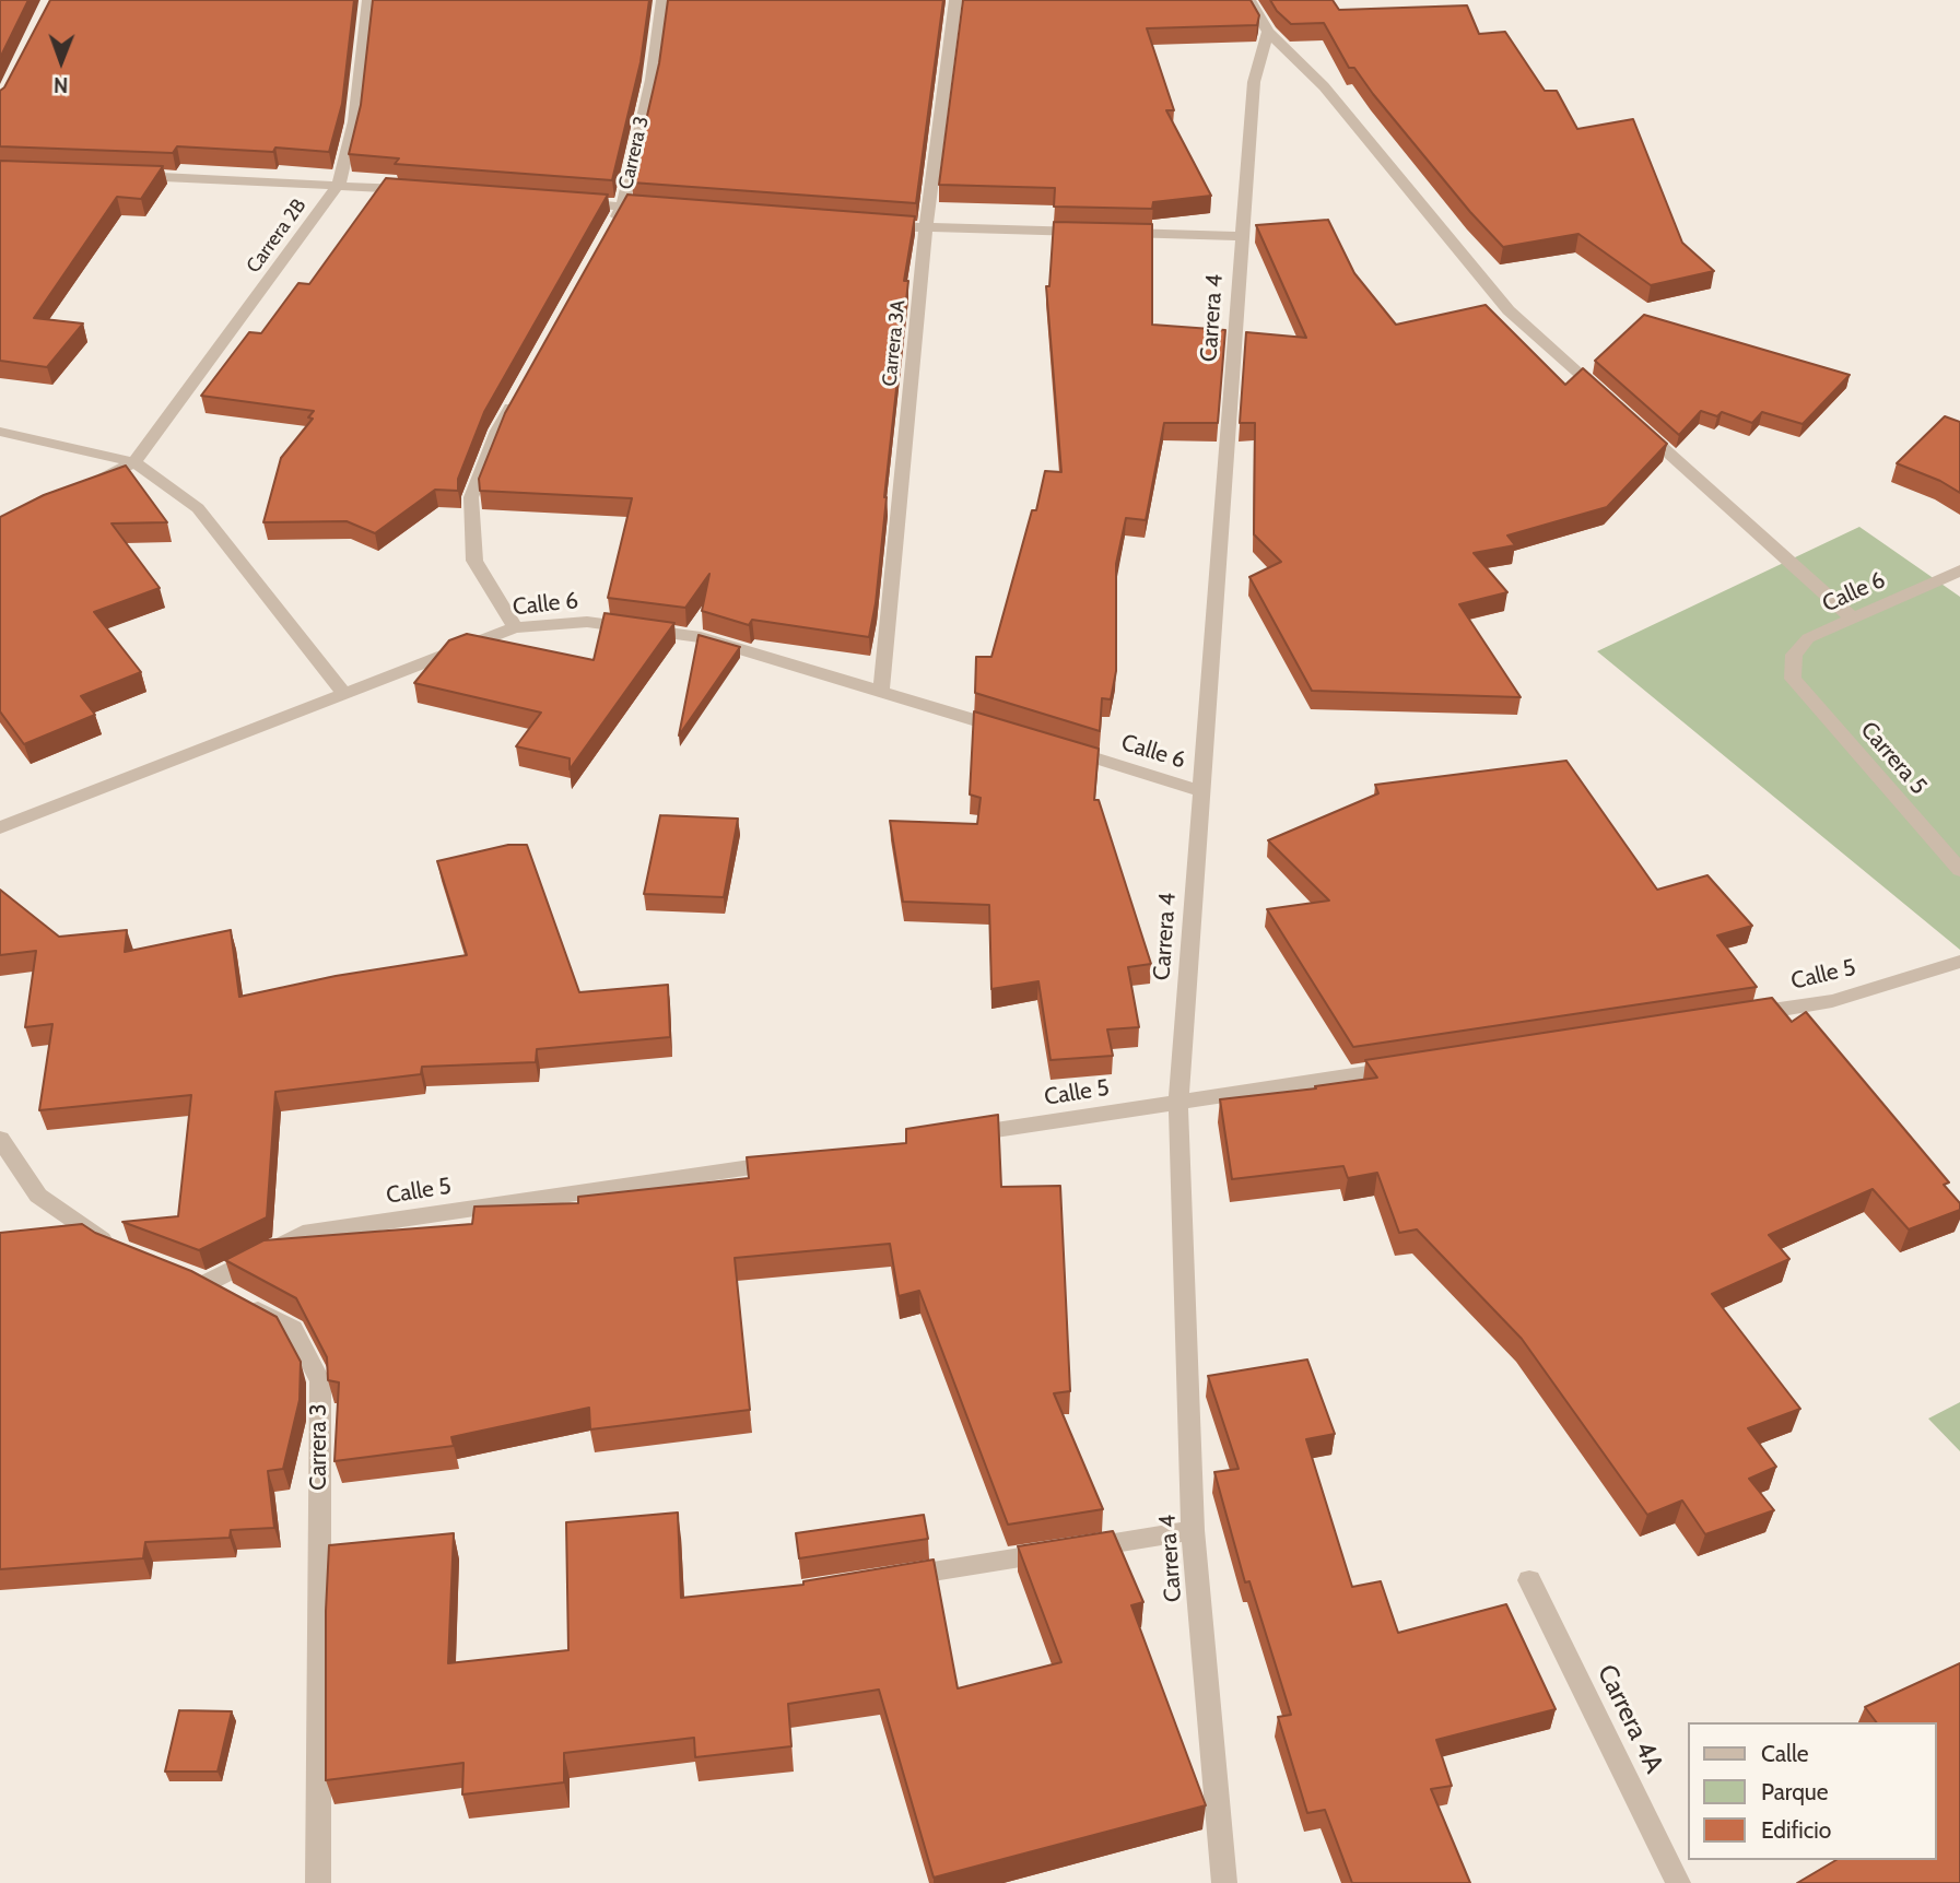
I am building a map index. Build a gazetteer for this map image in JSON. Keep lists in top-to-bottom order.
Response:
{
  "streets": {
    "street": [
      "Carrera 3",
      "Carrera 2B",
      "Carrera 4",
      "Carrera 3A",
      "Calle 6",
      "Carrera 5",
      "Calle 5",
      "Carrera 4A"
    ]
  },
  "crossings": [
    ["Carrera 3", "Calle 5"],
    ["Carrera 4", "Calle 6"],
    ["Carrera 4", "Calle 5"],
    ["Carrera 3A", "Calle 6"],
    ["Calle 6", "Carrera 5"]
  ],
  "legend": ["Calle", "Parque", "Edificio"],
  "north": "bottom"
}
